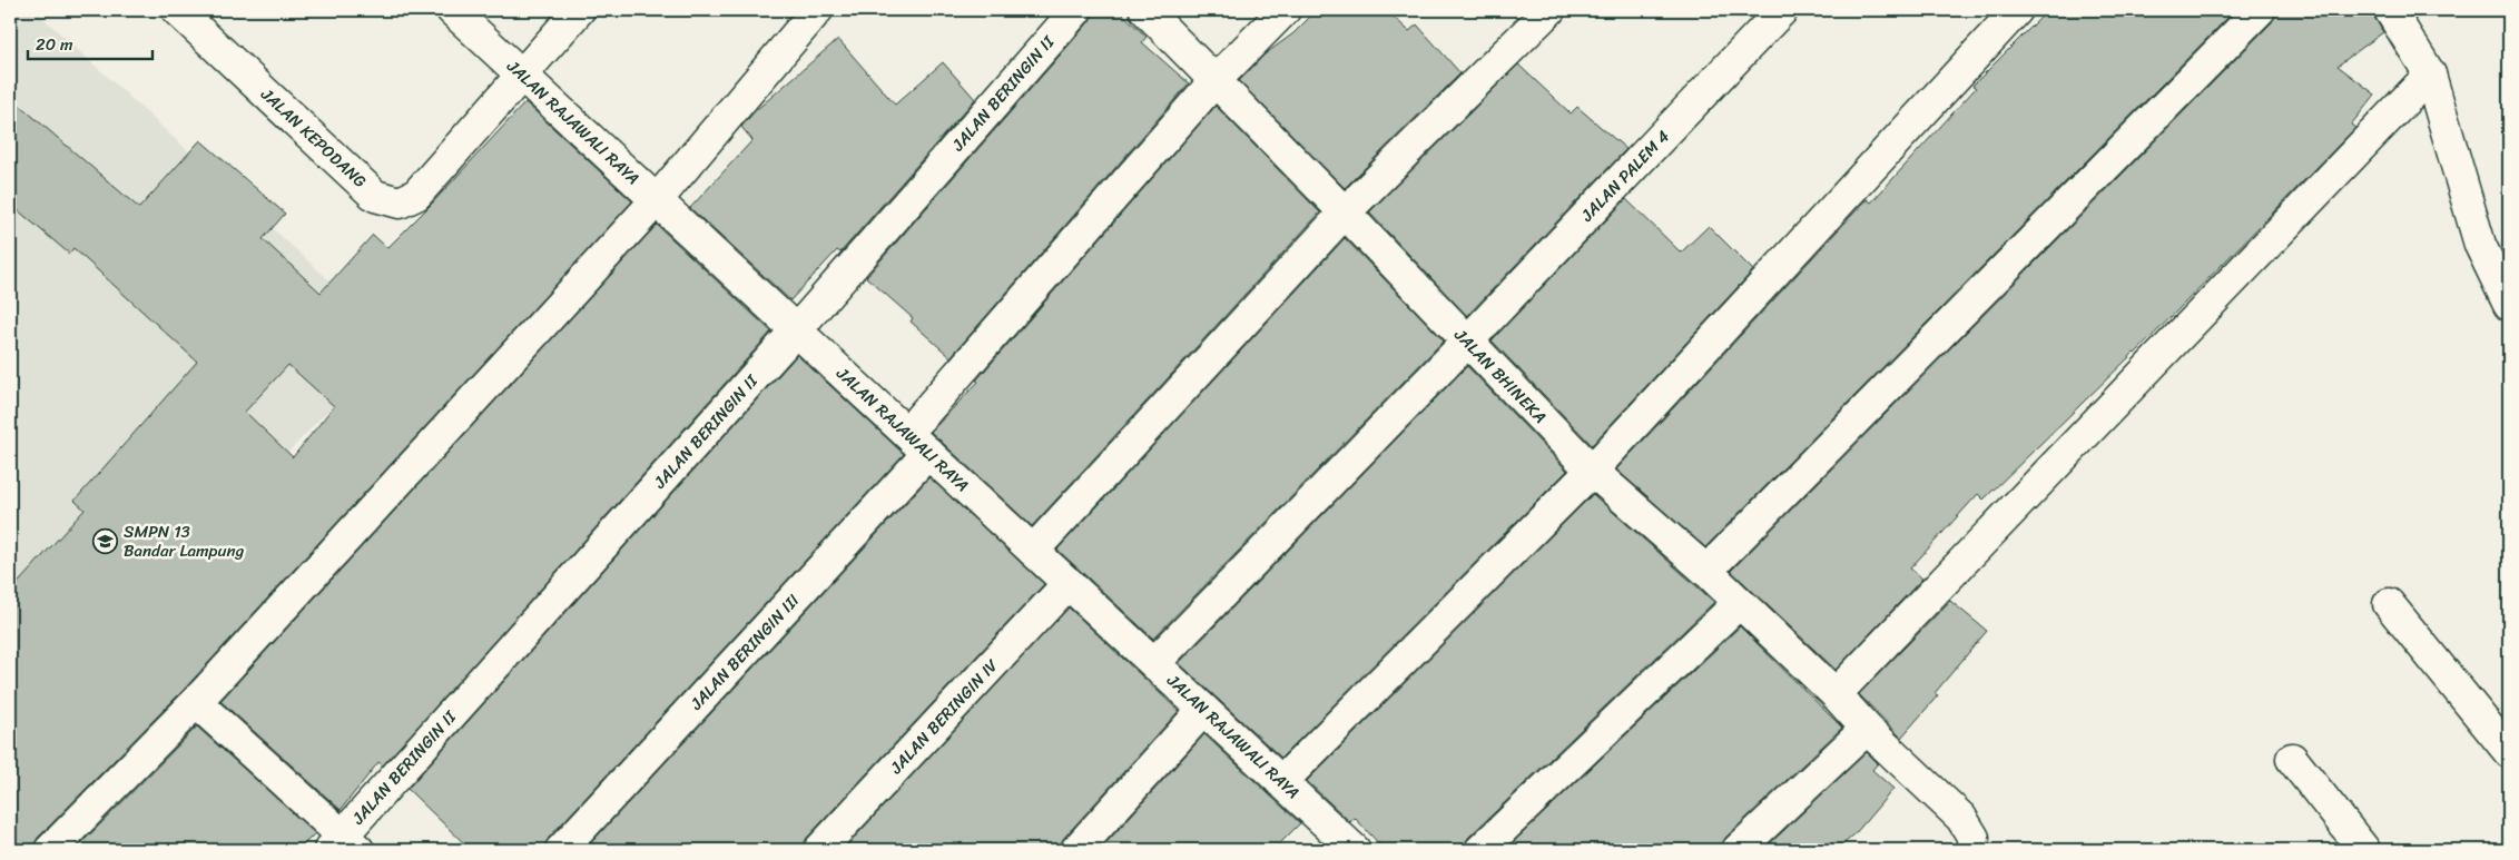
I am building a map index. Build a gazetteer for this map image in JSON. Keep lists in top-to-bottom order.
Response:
{
  "streets": {
    "street": [
      "JALAN BERINGIN II",
      "JALAN RAJAWALI RAYA",
      "JALAN KEPODANG",
      "JALAN PALEM 4",
      "JALAN BHINEKA",
      "JALAN BERINGIN III",
      "JALAN BERINGIN IV"
    ]
  },
  "crossings": [
    ["JALAN BERINGIN II", "JALAN RAJAWALI RAYA"],
    ["JALAN RAJAWALI RAYA", "JALAN KEPODANG"],
    ["JALAN RAJAWALI RAYA", "JALAN PALEM 4"],
    ["JALAN RAJAWALI RAYA", "JALAN BERINGIN III"],
    ["JALAN RAJAWALI RAYA", "JALAN BERINGIN IV"],
    ["JALAN PALEM 4", "JALAN BHINEKA"],
    ["JALAN BHINEKA", "JALAN BERINGIN III"]
  ],
  "places": {
    "school or university": ["SMPN 13 Bandar Lampung"]
  },
  "scale_bar": "20 m"
}
